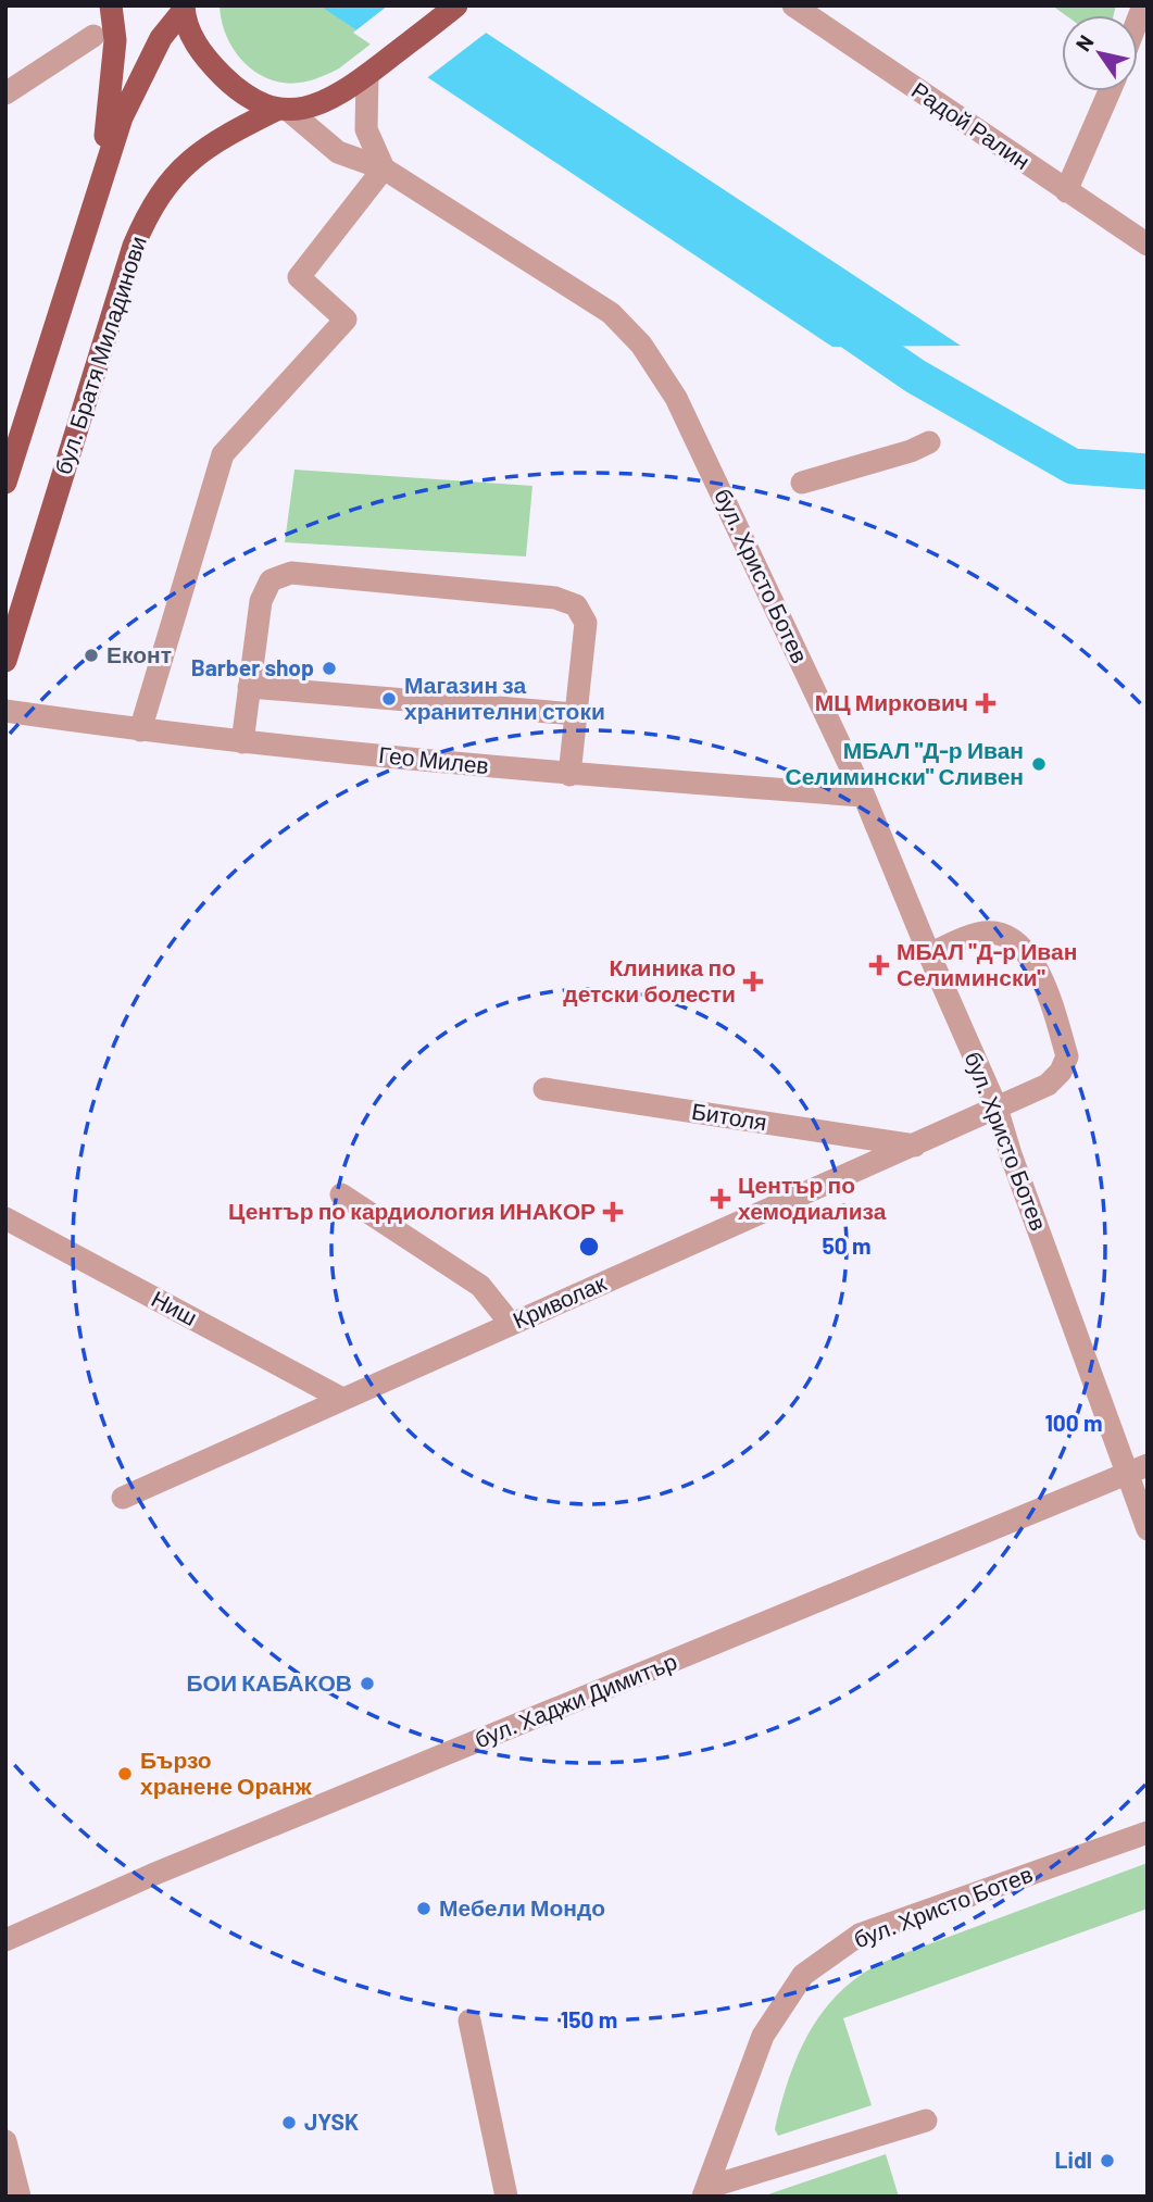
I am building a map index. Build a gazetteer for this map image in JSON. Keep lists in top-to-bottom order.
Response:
{
  "streets": {
    "main road": ["бул. Братя Миладинови"],
    "street": [
      "Радой Ралин",
      "бул. Христо Ботев",
      "Гео Милев",
      "Битоля",
      "Криволак",
      "Ниш",
      "бул. Хаджи Димитър"
    ]
  },
  "crossings": [
    ["бул. Братя Миладинови", "бул. Христо Ботев"],
    ["бул. Христо Ботев", "Гео Милев"],
    ["бул. Христо Ботев", "Криволак"],
    ["бул. Христо Ботев", "бул. Хаджи Димитър"],
    ["Битоля", "Криволак"],
    ["Криволак", "Ниш"]
  ],
  "places": {
    "other": [
      "Еконт",
      "Barber shop",
      "Магазин за хранителни стоки",
      "МБАЛ \"Д-р Иван Селимински\" Сливен",
      "БОИ КАБАКОВ",
      "Бързо хранене Оранж",
      "Мебели Мондо",
      "JYSK",
      "Lidl"
    ],
    "health": [
      "МЦ Миркович",
      "МБАЛ \"Д-р Иван Селимински\"",
      "Клиника по детски болести",
      "Център по хемодиализа",
      "Център по кардиология ИНАКОР"
    ]
  },
  "north": "top left",
  "rings": ["50 m", "100 m", "150 m"]
}
